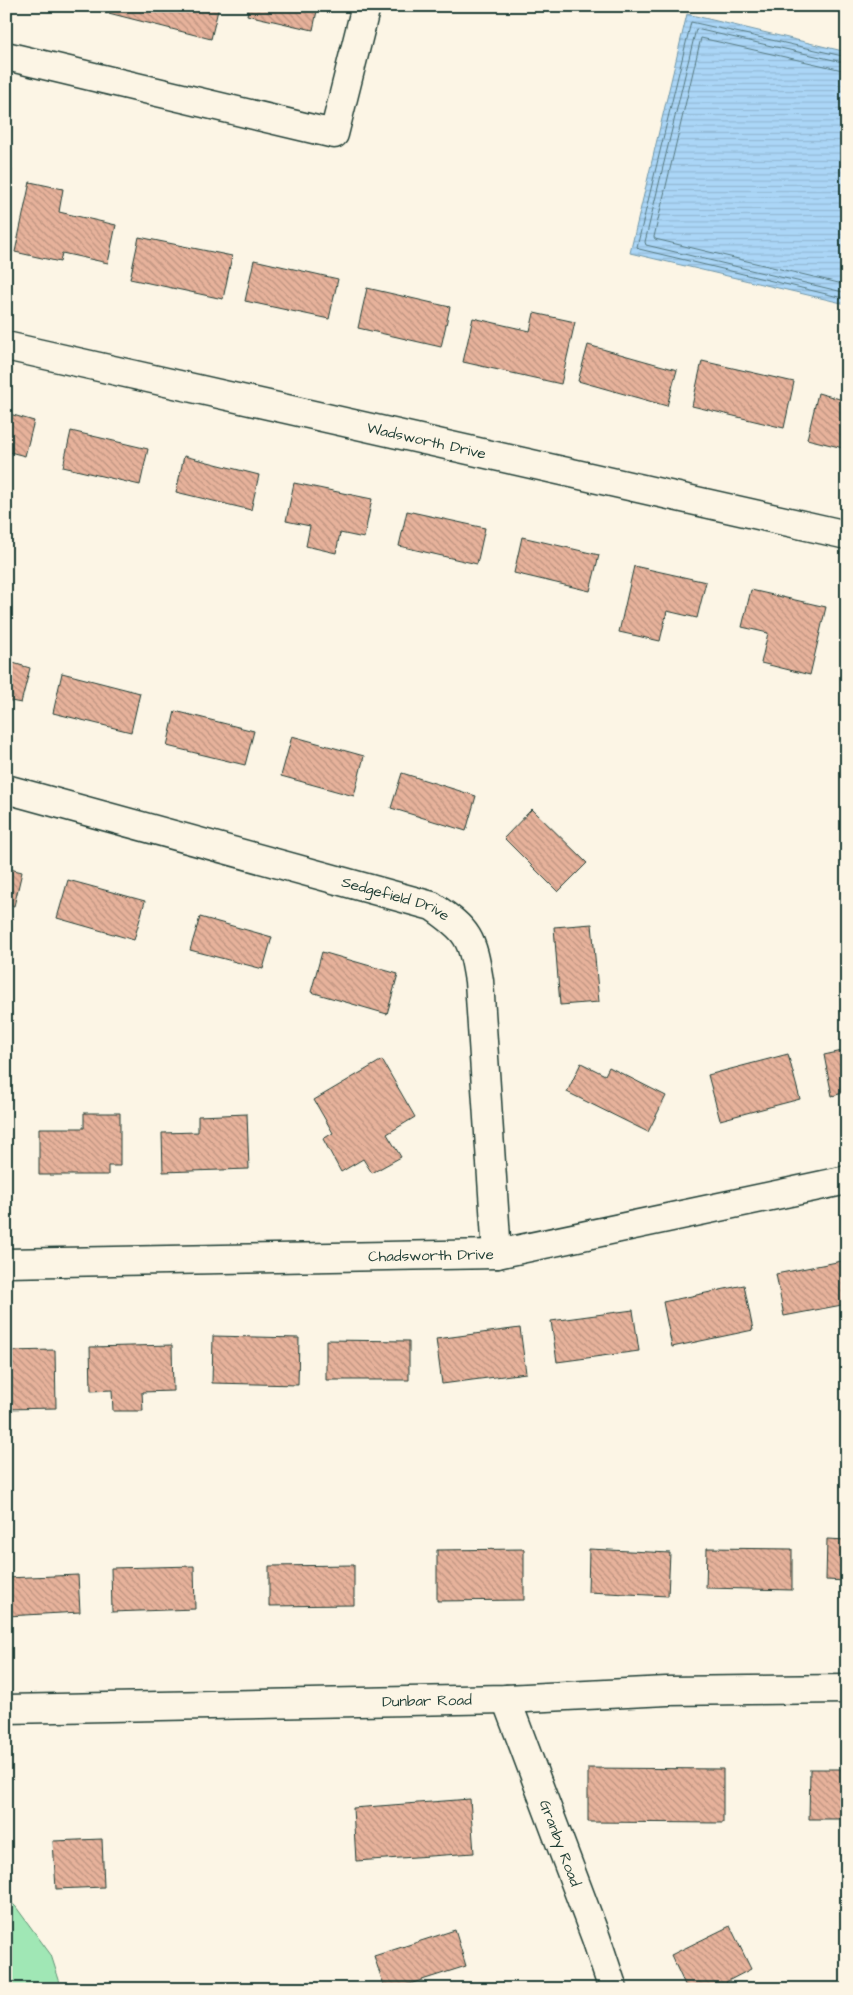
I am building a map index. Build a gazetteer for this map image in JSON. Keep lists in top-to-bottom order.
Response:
{
  "streets": {
    "street": [
      "Wadsworth Drive",
      "Sedgefield Drive",
      "Chadsworth Drive",
      "Dunbar Road",
      "Granby Road"
    ]
  },
  "crossings": [
    ["Sedgefield Drive", "Chadsworth Drive"],
    ["Dunbar Road", "Granby Road"]
  ]
}
